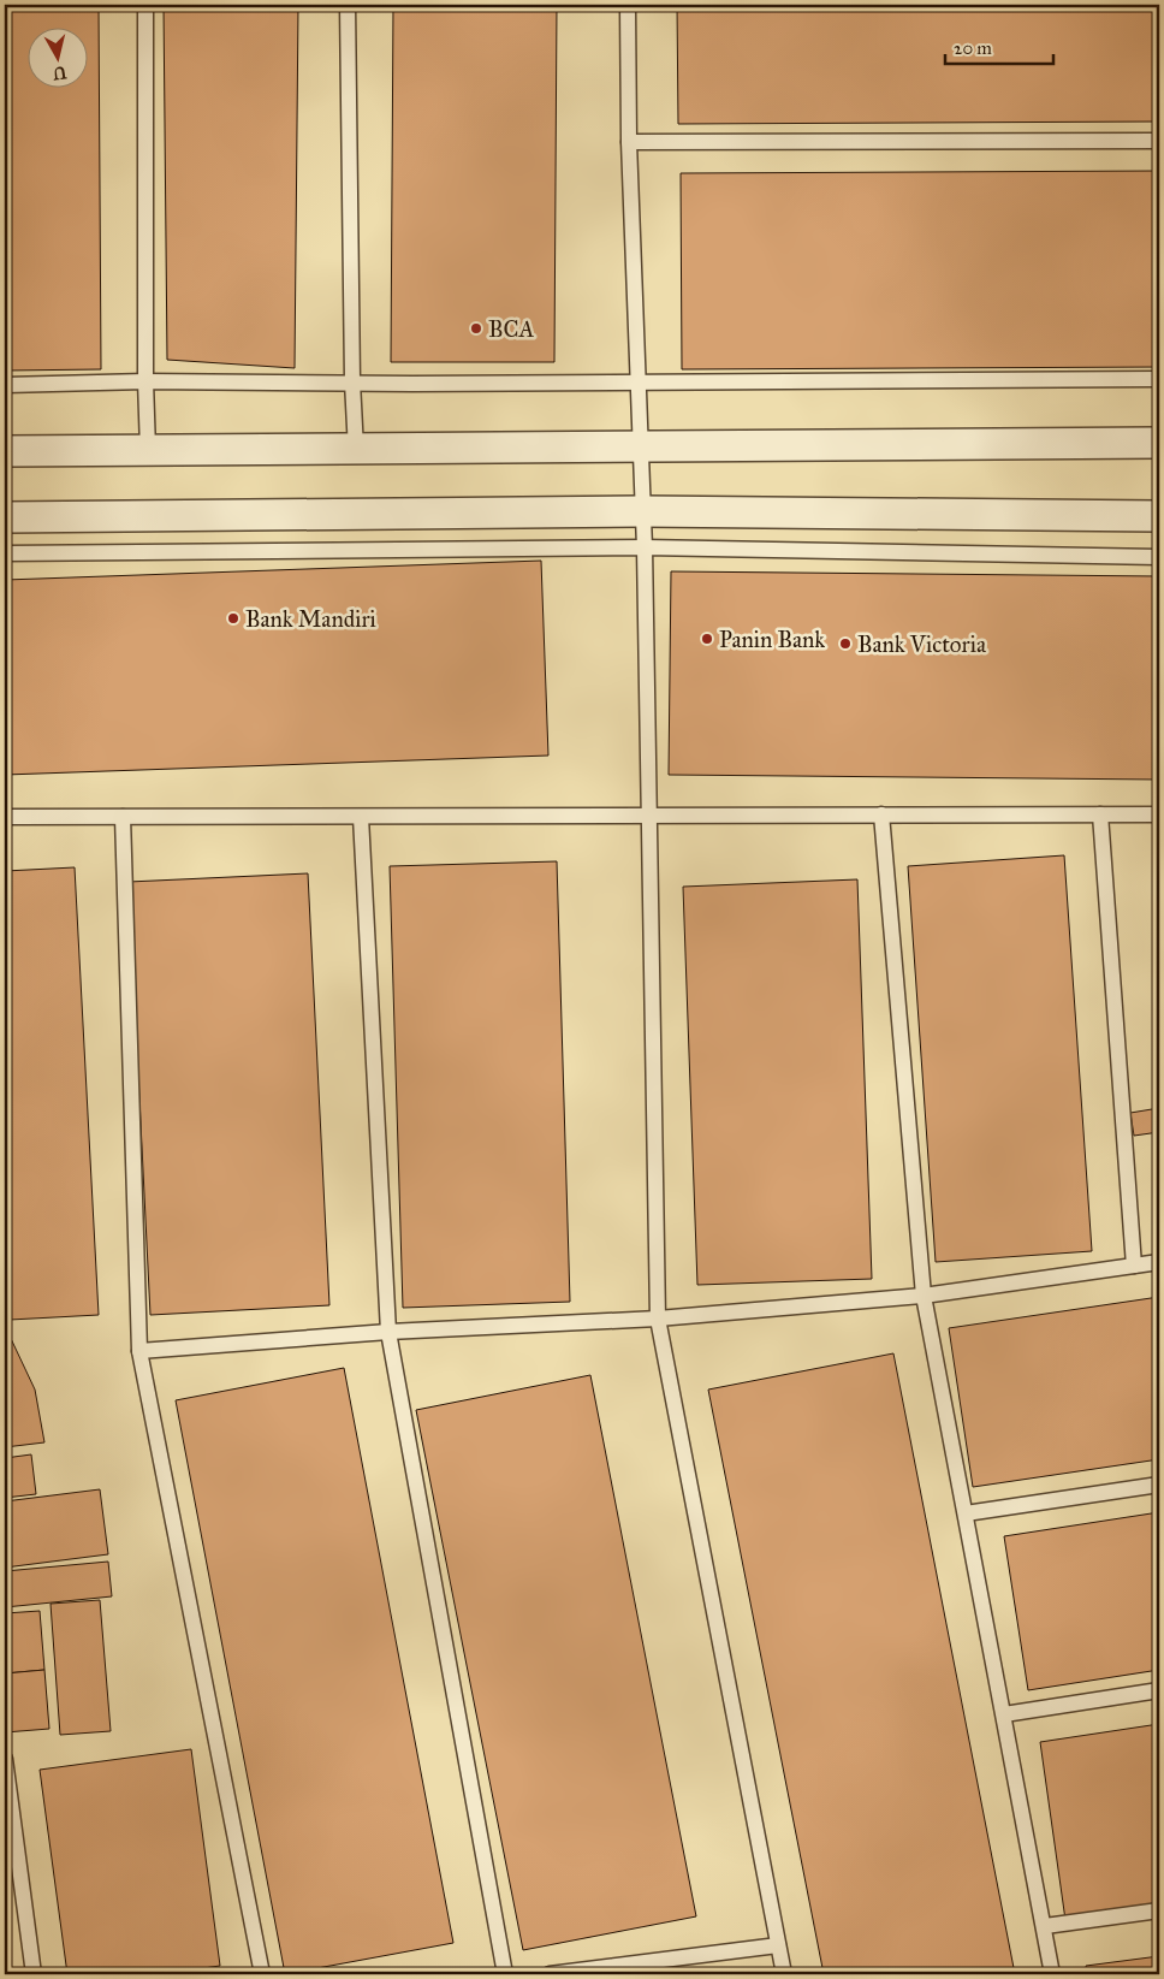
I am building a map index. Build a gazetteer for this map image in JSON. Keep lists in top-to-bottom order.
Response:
{
  "places": [
    "BCA",
    "Bank Mandiri",
    "Panin Bank",
    "Bank Victoria"
  ],
  "scale_bar": "20 m",
  "north": "bottom"
}
